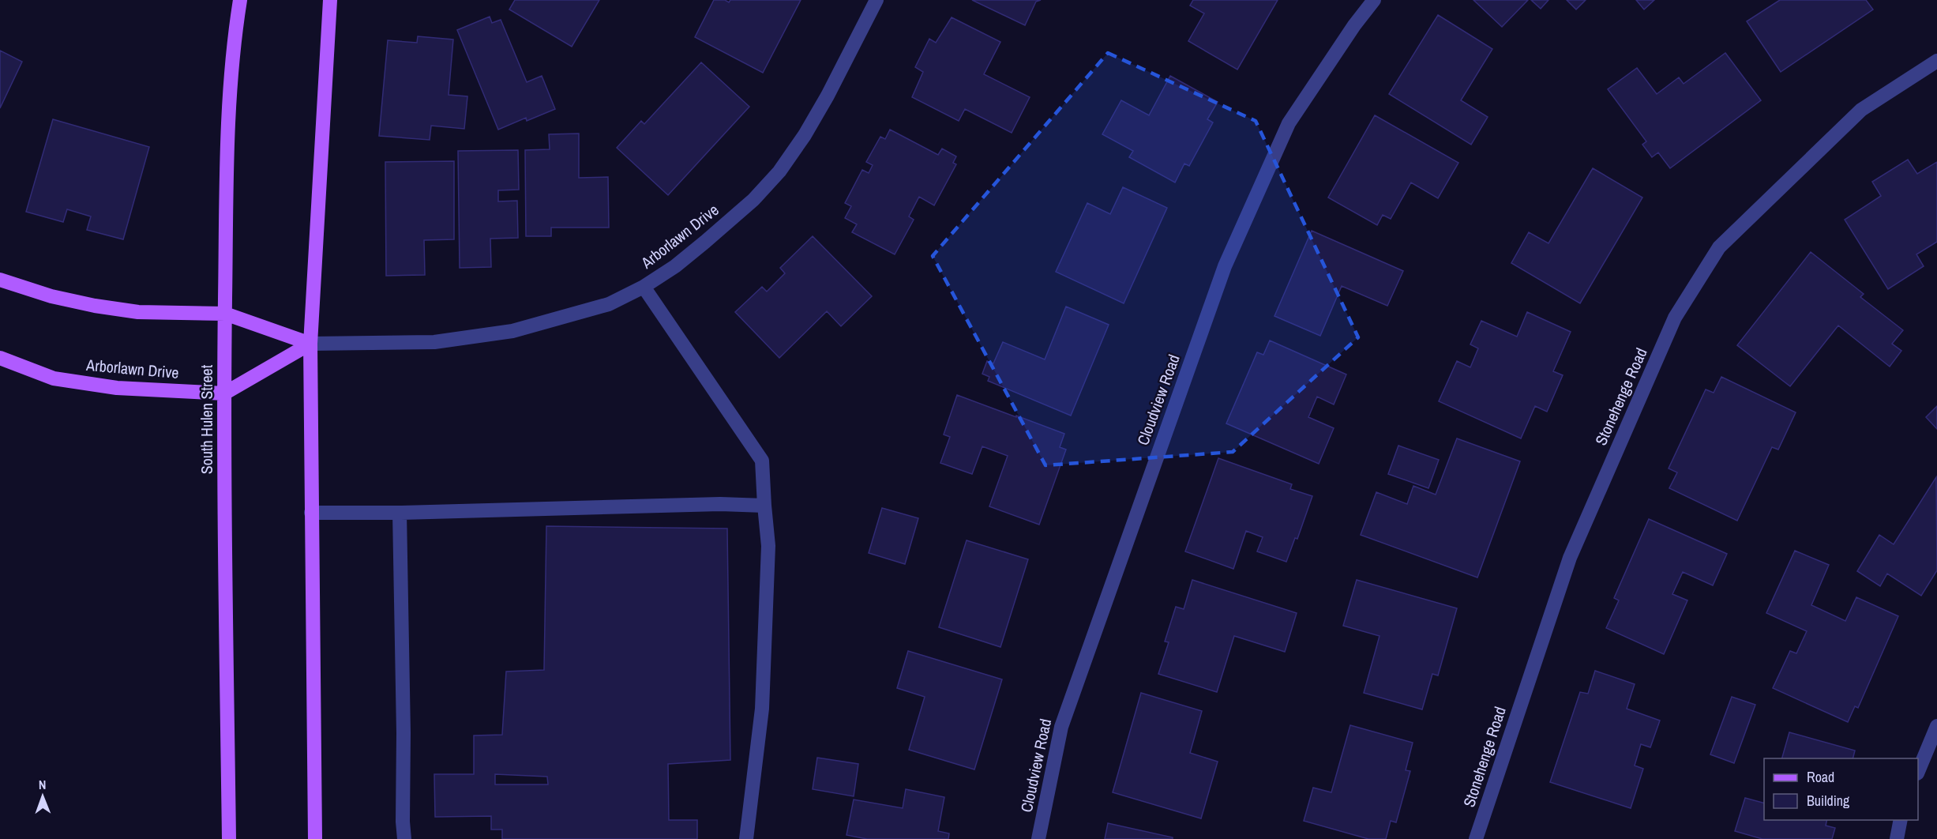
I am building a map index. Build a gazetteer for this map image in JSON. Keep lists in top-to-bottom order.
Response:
{
  "streets": {
    "main road": ["Arborlawn Drive", "South Hulen Street"],
    "street": ["Stonehenge Road", "Cloudview Road"]
  },
  "crossings": [
    ["Arborlawn Drive", "South Hulen Street"]
  ],
  "legend": ["Road", "Building"],
  "north": "top"
}
